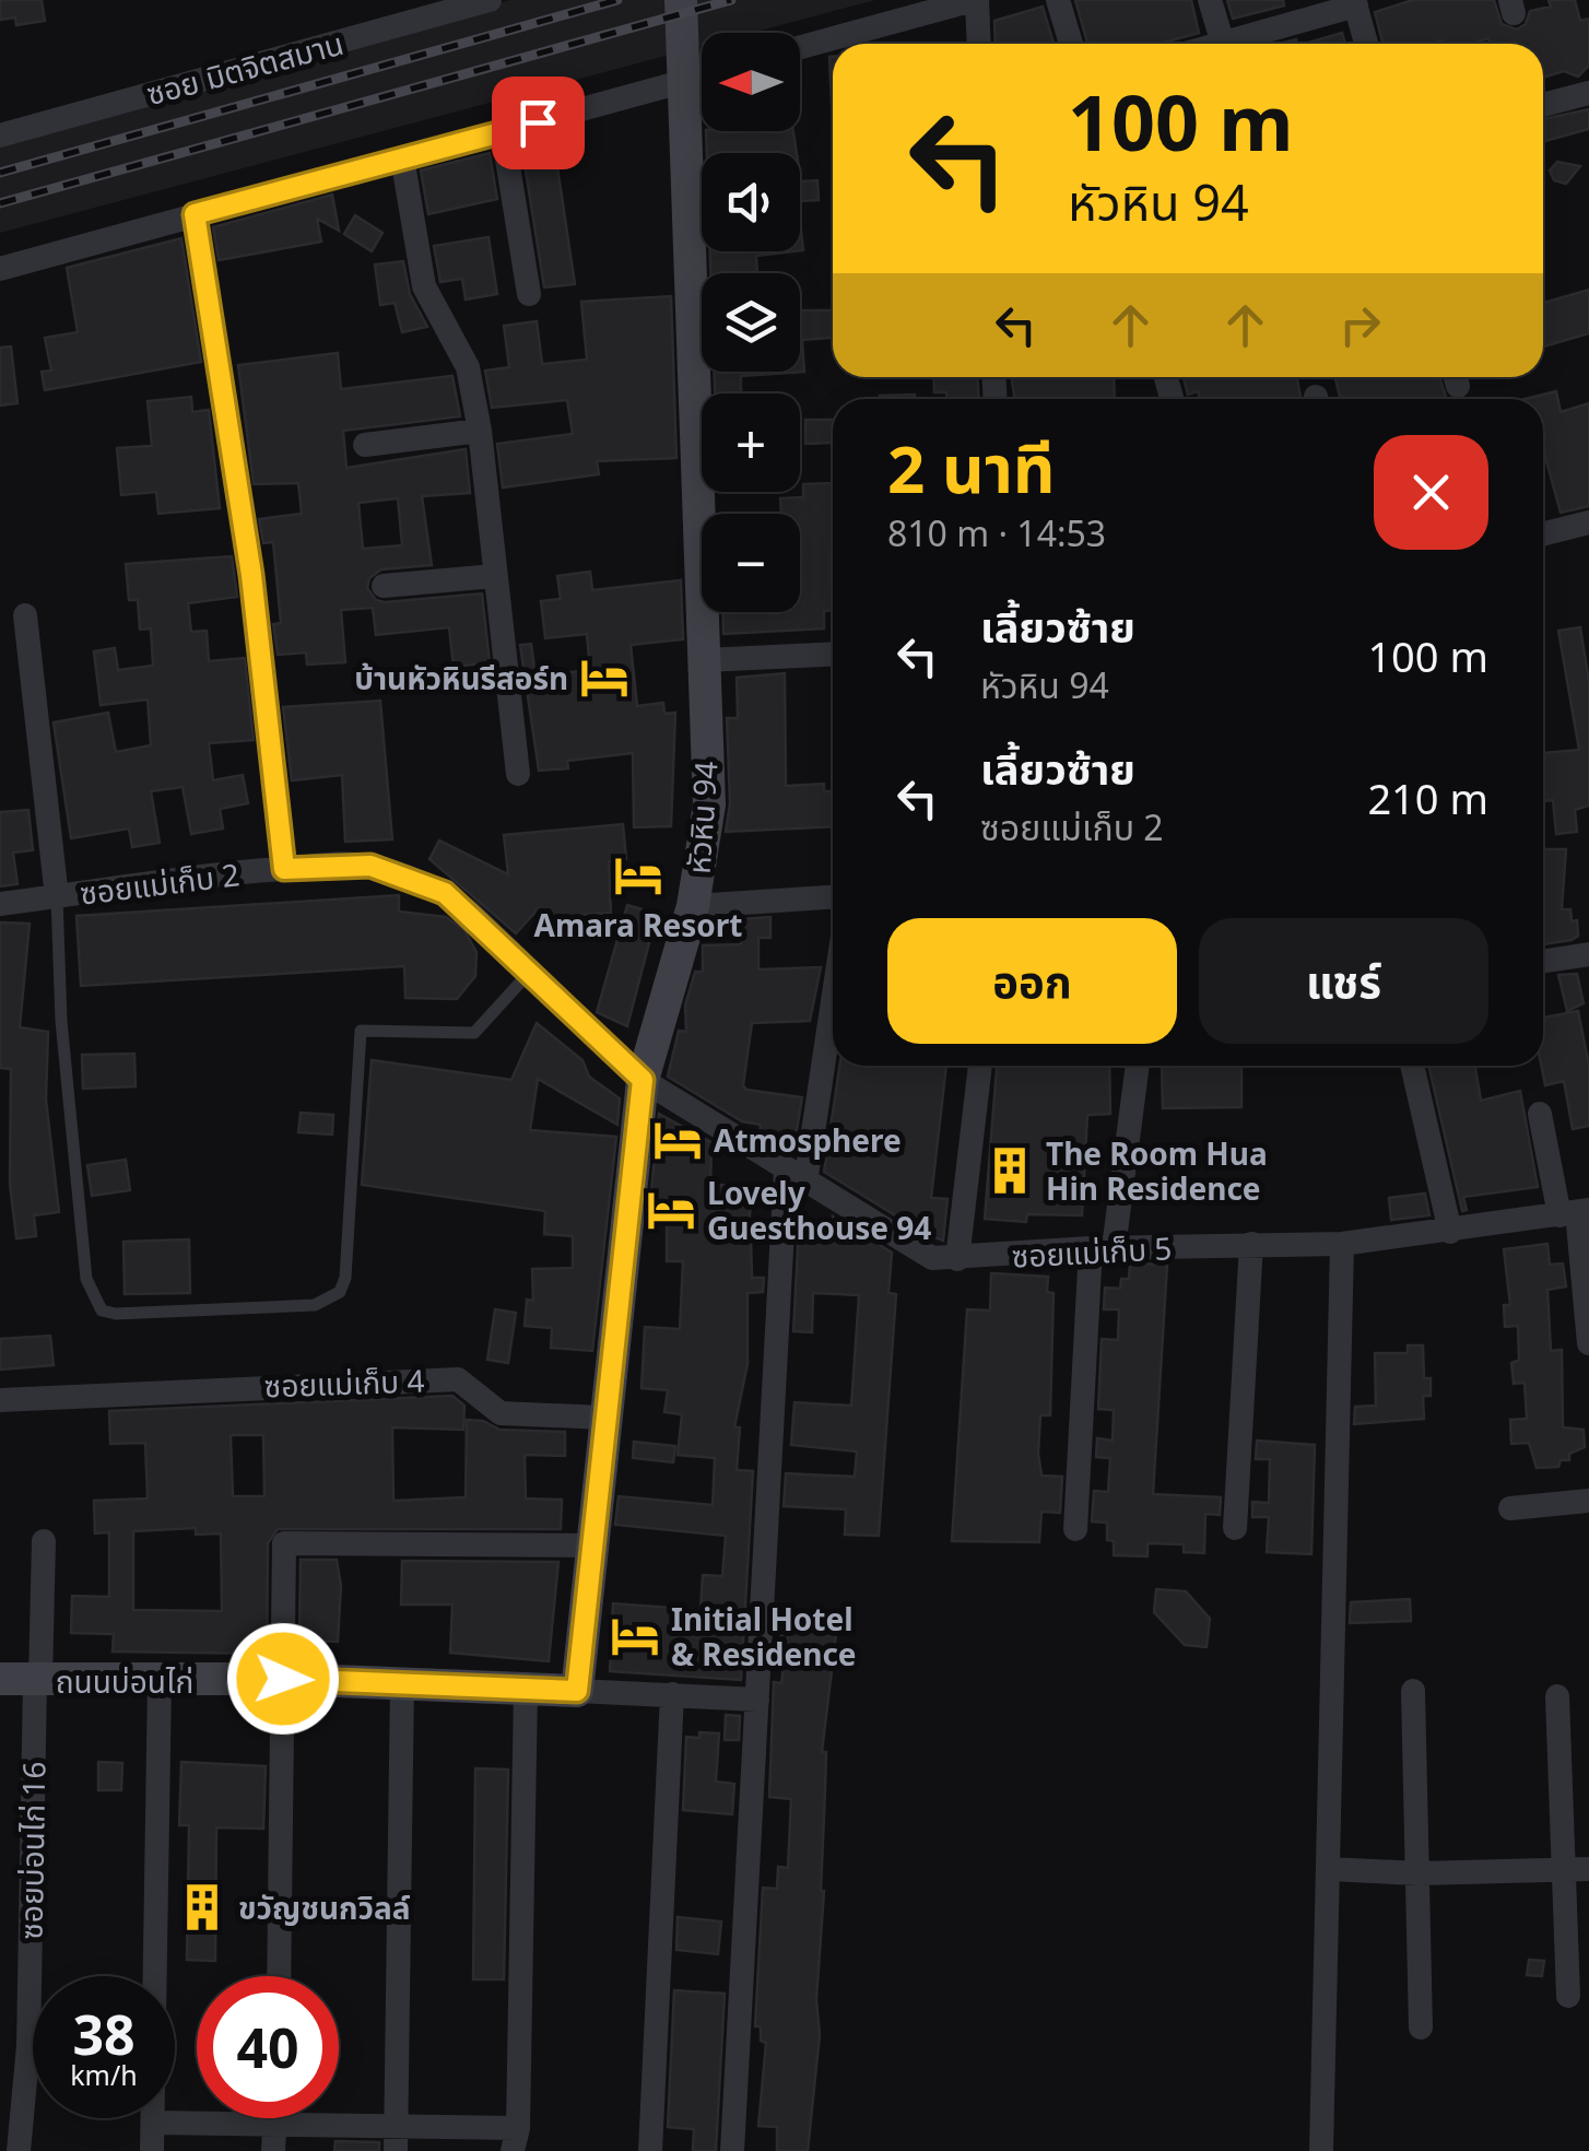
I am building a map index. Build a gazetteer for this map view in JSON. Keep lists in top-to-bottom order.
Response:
{
  "streets": {
    "street": [
      "ซอย มิตจิตสมาน",
      "หัวหิน 94",
      "ซอยแม่เก็บ 2",
      "ซอยแม่เก็บ 5",
      "ซอยแม่เก็บ 4",
      "ถนนบ่อนไก่",
      "ซอยบ่อนไก่ 16"
    ]
  },
  "crossings": [
    ["หัวหิน 94", "ซอยแม่เก็บ 2"],
    ["หัวหิน 94", "ซอยแม่เก็บ 5"],
    ["หัวหิน 94", "ซอยแม่เก็บ 4"],
    ["หัวหิน 94", "ถนนบ่อนไก่"],
    ["ซอยแม่เก็บ 2", "ซอยแม่เก็บ 5"],
    ["ถนนบ่อนไก่", "ซอยบ่อนไก่ 16"]
  ],
  "places": {
    "hotel": [
      "บ้านหัวหินรีสอร์ท",
      "Amara Resort",
      "Atmosphere",
      "Lovely Guesthouse 94",
      "Initial Hotel & Residence"
    ],
    "building": ["The Room Hua Hin Residence", "ขวัญชนกวิลล์"]
  },
  "north": "left",
  "page": {
    "map_buttons": ["+", "−"],
    "turn": ["100 m", "หัวหิน 94"],
    "heading": ["2 นาที", "810 m · 14:53"],
    "list": [
      {
        "name": "เลี้ยวซ้าย",
        "note": "หัวหิน 94",
        "value": "100 m"
      },
      {
        "name": "เลี้ยวซ้าย",
        "note": "ซอยแม่เก็บ 2",
        "value": "210 m"
      }
    ],
    "buttons": ["ออก", "แชร์"],
    "speed": "38 km/h",
    "limit": "40"
  }
}
